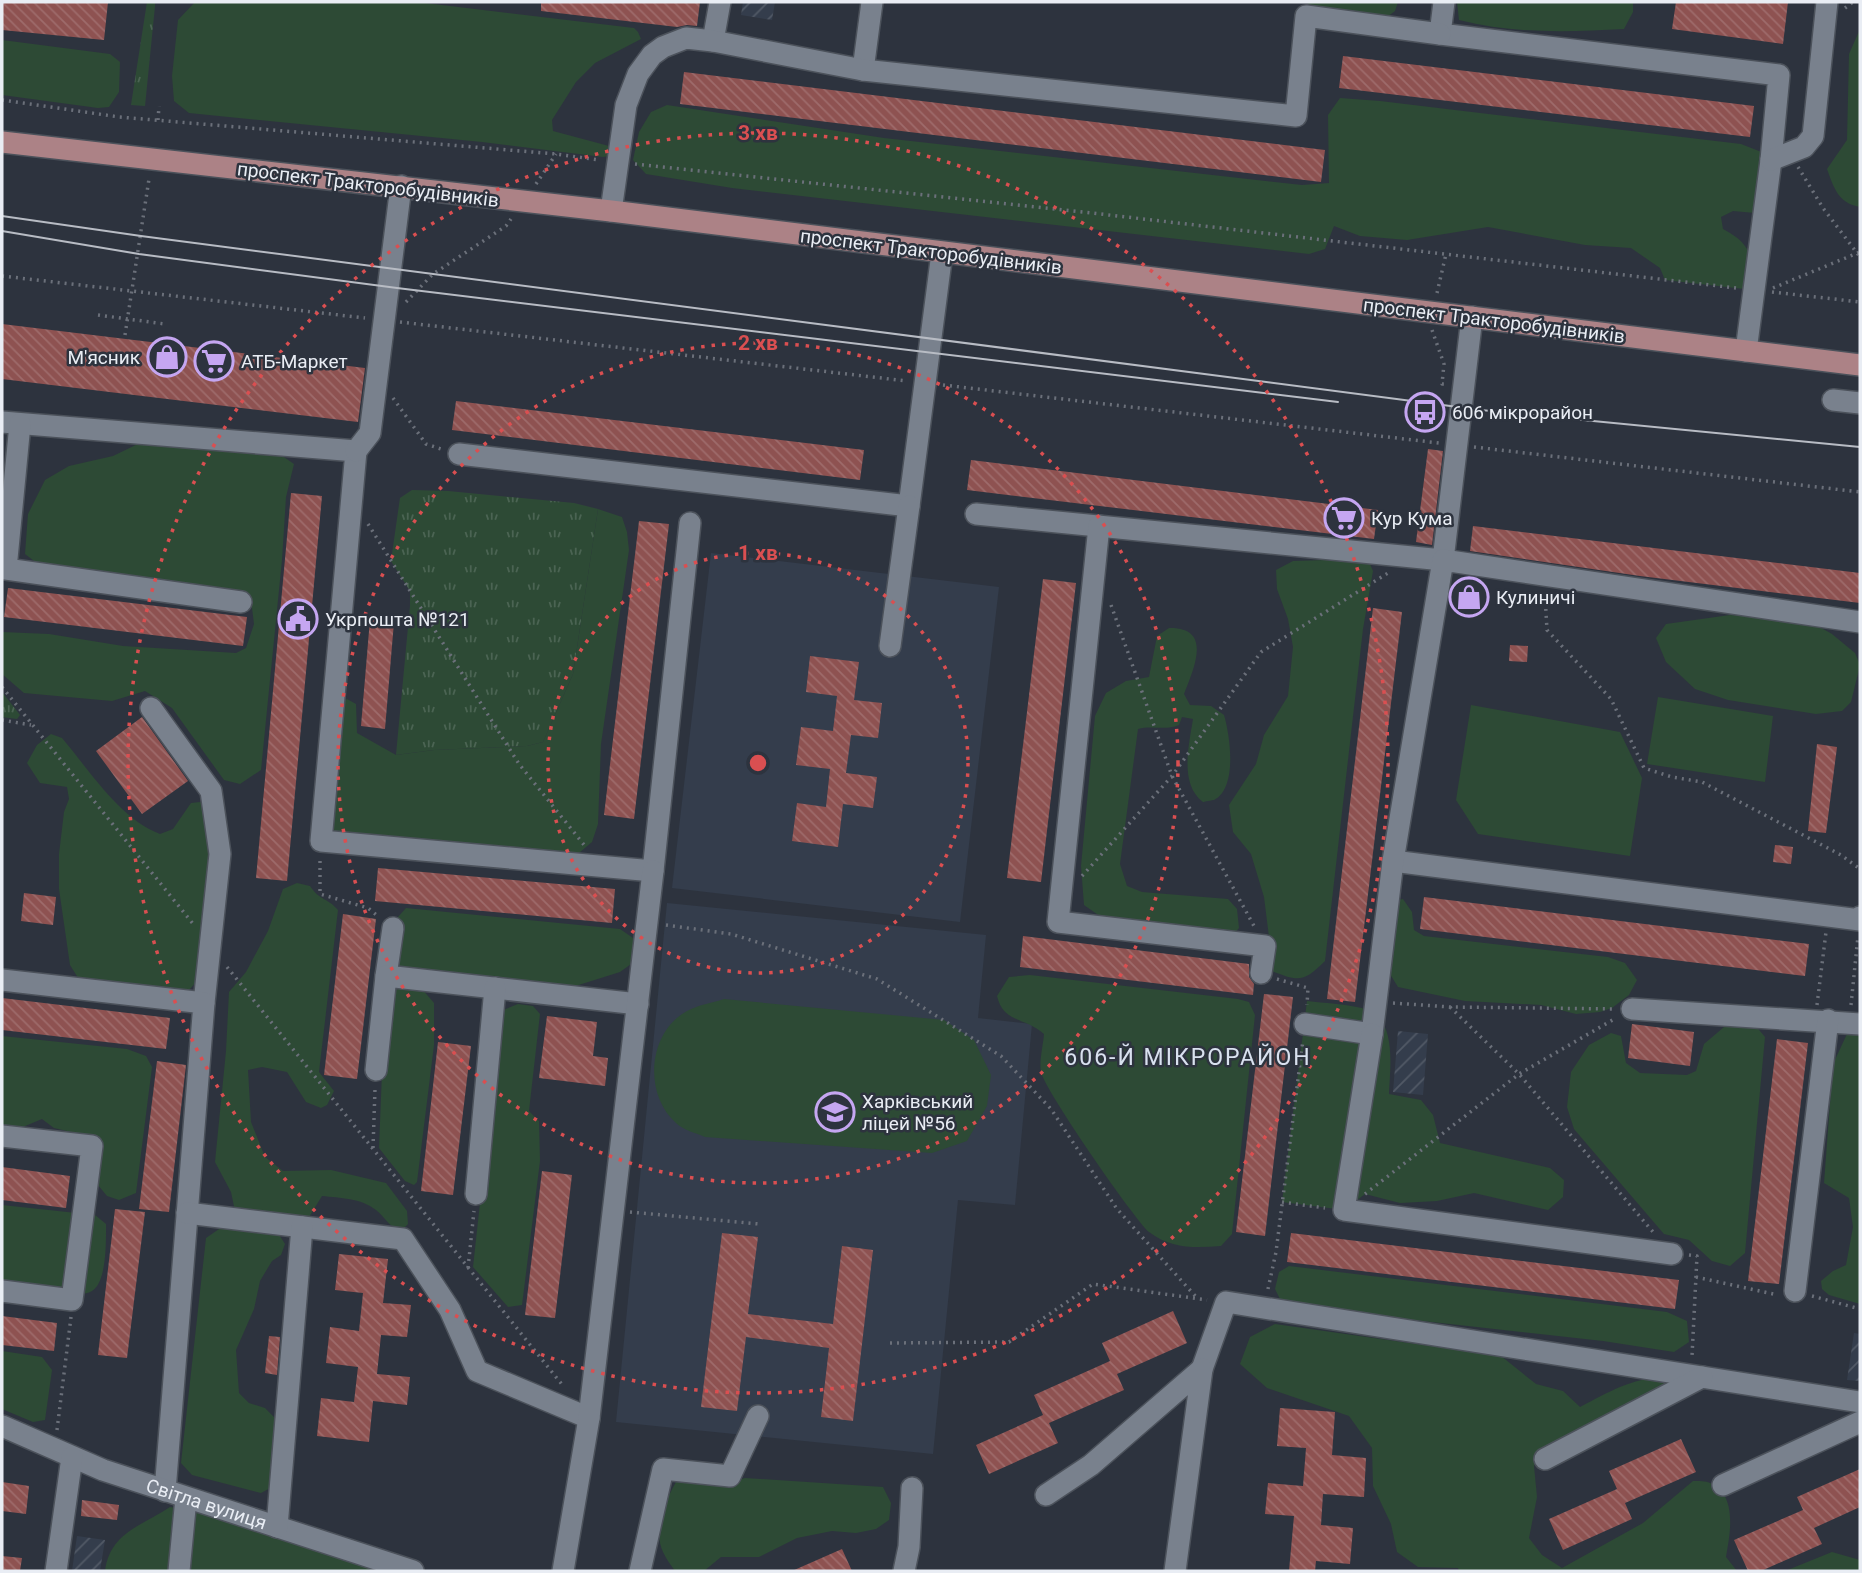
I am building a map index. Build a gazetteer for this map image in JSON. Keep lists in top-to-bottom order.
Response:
{
  "streets": {
    "main road": ["проспект Тракторобудівників"],
    "street": ["Світла вулиця"]
  },
  "districts": ["606-Й МІКРОРАЙОН"],
  "places": {
    "shop": ["М'ясник", "Кулиничі"],
    "supermarket": ["АТБ-Маркет", "Кур Кума"],
    "bus stop": ["606 мікрорайон"],
    "public building": ["Укрпошта №121"],
    "school or university": ["Харківський ліцей №56"]
  },
  "rings": ["3 хв", "2 хв", "1 хв"]
}
